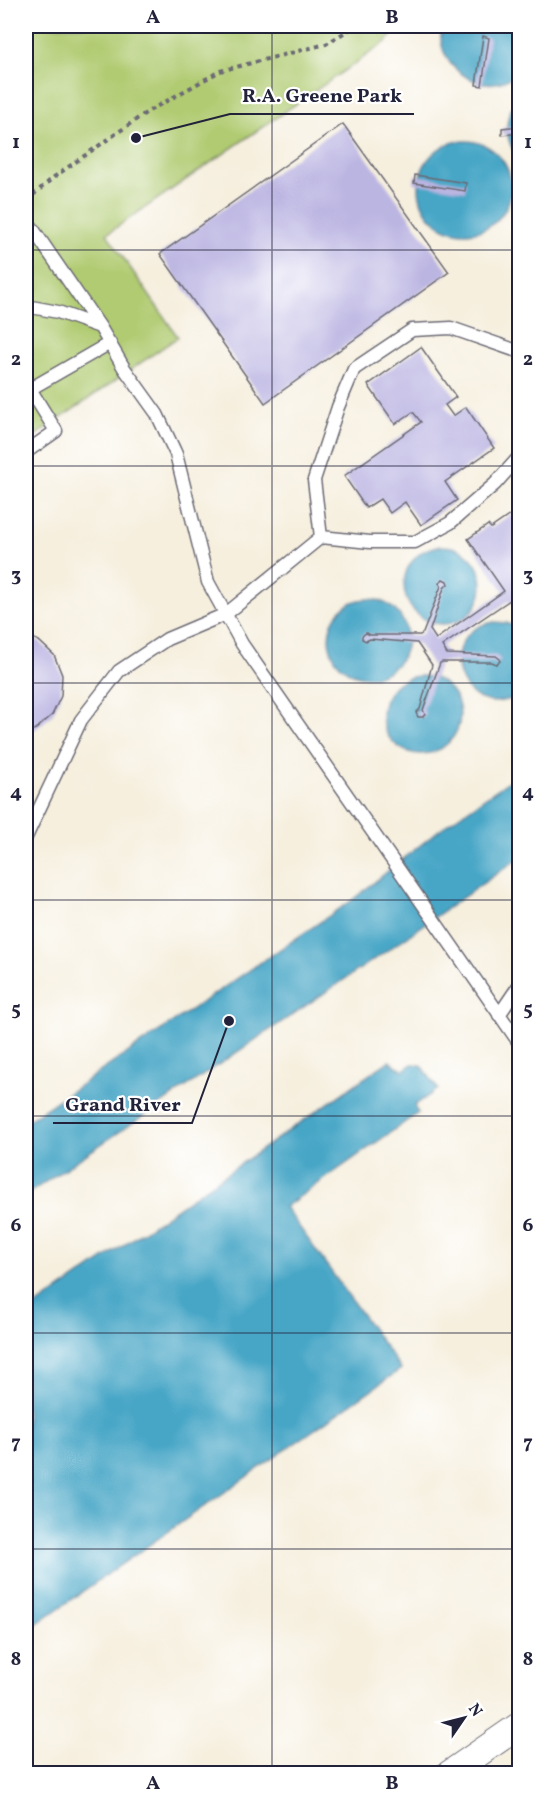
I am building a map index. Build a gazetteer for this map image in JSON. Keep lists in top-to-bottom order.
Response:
{
  "places": ["R.A. Greene Park", "Grand River"],
  "north": "top right",
  "grid": {
    "columns": ["A", "B"],
    "rows": [
      "1",
      "2",
      "3",
      "4",
      "5",
      "6",
      "7",
      "8"
    ]
  }
}
